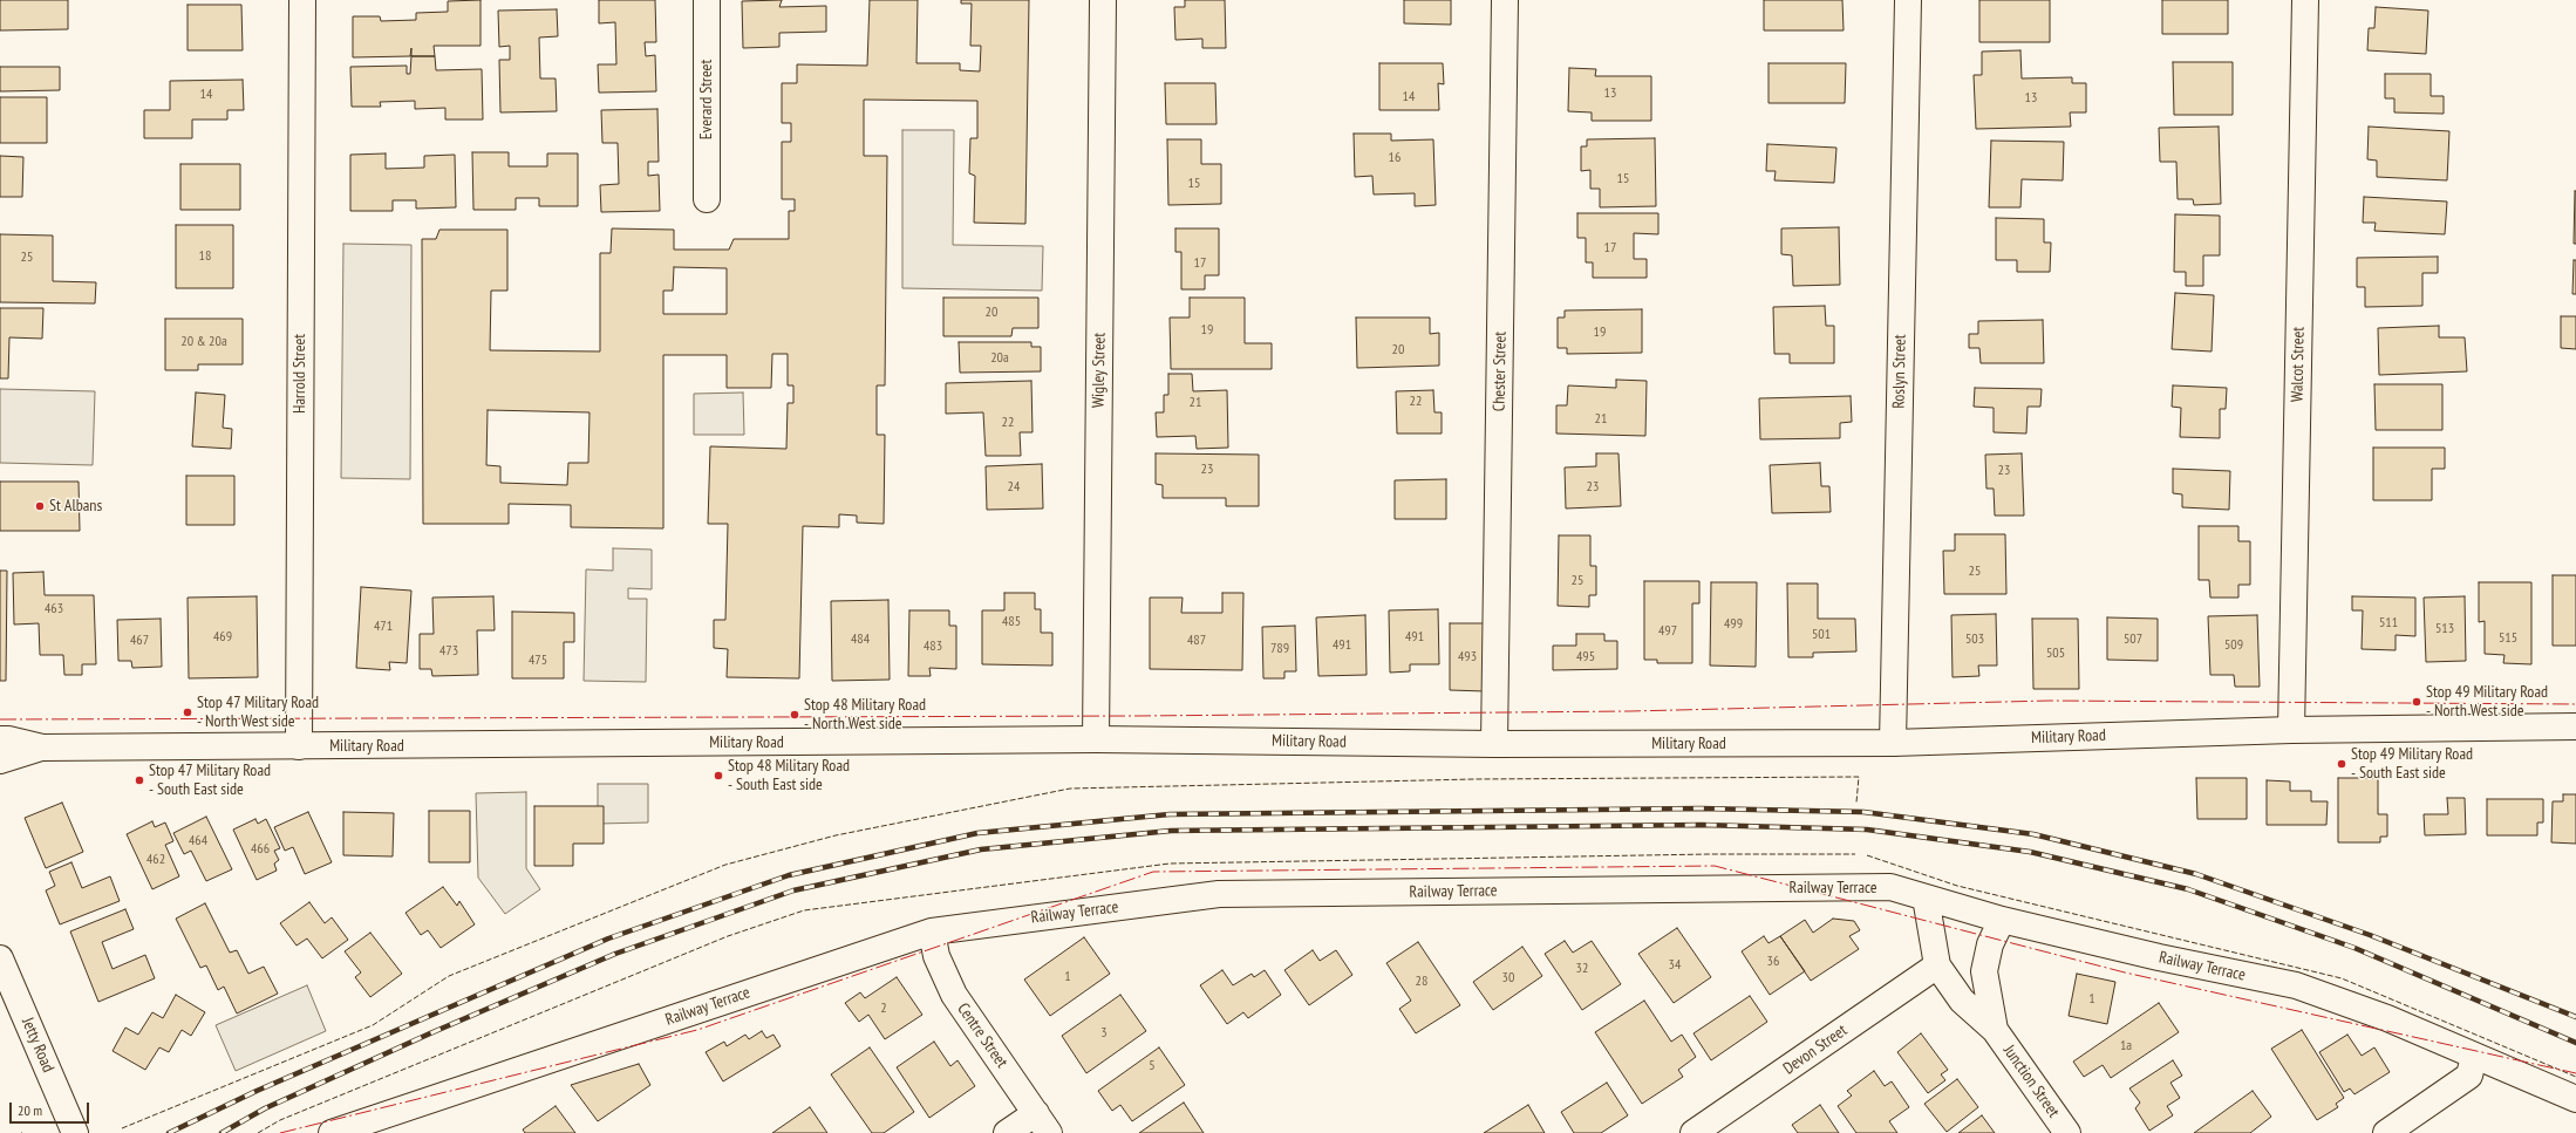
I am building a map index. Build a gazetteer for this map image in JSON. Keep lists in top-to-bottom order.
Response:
{
  "streets": {
    "street": [
      "Everard Street",
      "Walcot Street",
      "Wigley Street",
      "Chester Street",
      "Roslyn Street",
      "Harrold Street",
      "Military Road",
      "Railway Terrace",
      "Centre Street",
      "Jetty Road",
      "Devon Street",
      "Junction Street"
    ]
  },
  "crossings": [
    ["Walcot Street", "Military Road"],
    ["Wigley Street", "Military Road"],
    ["Chester Street", "Military Road"],
    ["Roslyn Street", "Military Road"],
    ["Harrold Street", "Military Road"],
    ["Railway Terrace", "Centre Street"],
    ["Railway Terrace", "Junction Street"],
    ["Devon Street", "Junction Street"]
  ],
  "places": [
    "St Albans",
    "Stop 49 Military Road - North West side",
    "Stop 47 Military Road - North West side",
    "Stop 48 Military Road - North West side",
    "Stop 49 Military Road - South East side",
    "Stop 48 Military Road - South East side",
    "Stop 47 Military Road - South East side"
  ],
  "house_numbers": [
    "13",
    "14",
    "14",
    "13",
    "16",
    "15",
    "15",
    "17",
    "18",
    "25",
    "17",
    "20",
    "19",
    "19",
    "20 & 20a",
    "20",
    "20a",
    "22",
    "21",
    "21",
    "22",
    "23",
    "23",
    "24",
    "23",
    "25",
    "25",
    "463",
    "485",
    "511",
    "499",
    "471",
    "513",
    "497",
    "501",
    "469",
    "491",
    "515",
    "484",
    "503",
    "507",
    "467",
    "487",
    "491",
    "509",
    "483",
    "789",
    "473",
    "505",
    "493",
    "495",
    "475",
    "464",
    "466",
    "462",
    "36",
    "34",
    "32",
    "1",
    "30",
    "28",
    "1",
    "2",
    "3",
    "1a",
    "5"
  ],
  "scale_bar": "20 m"
}
